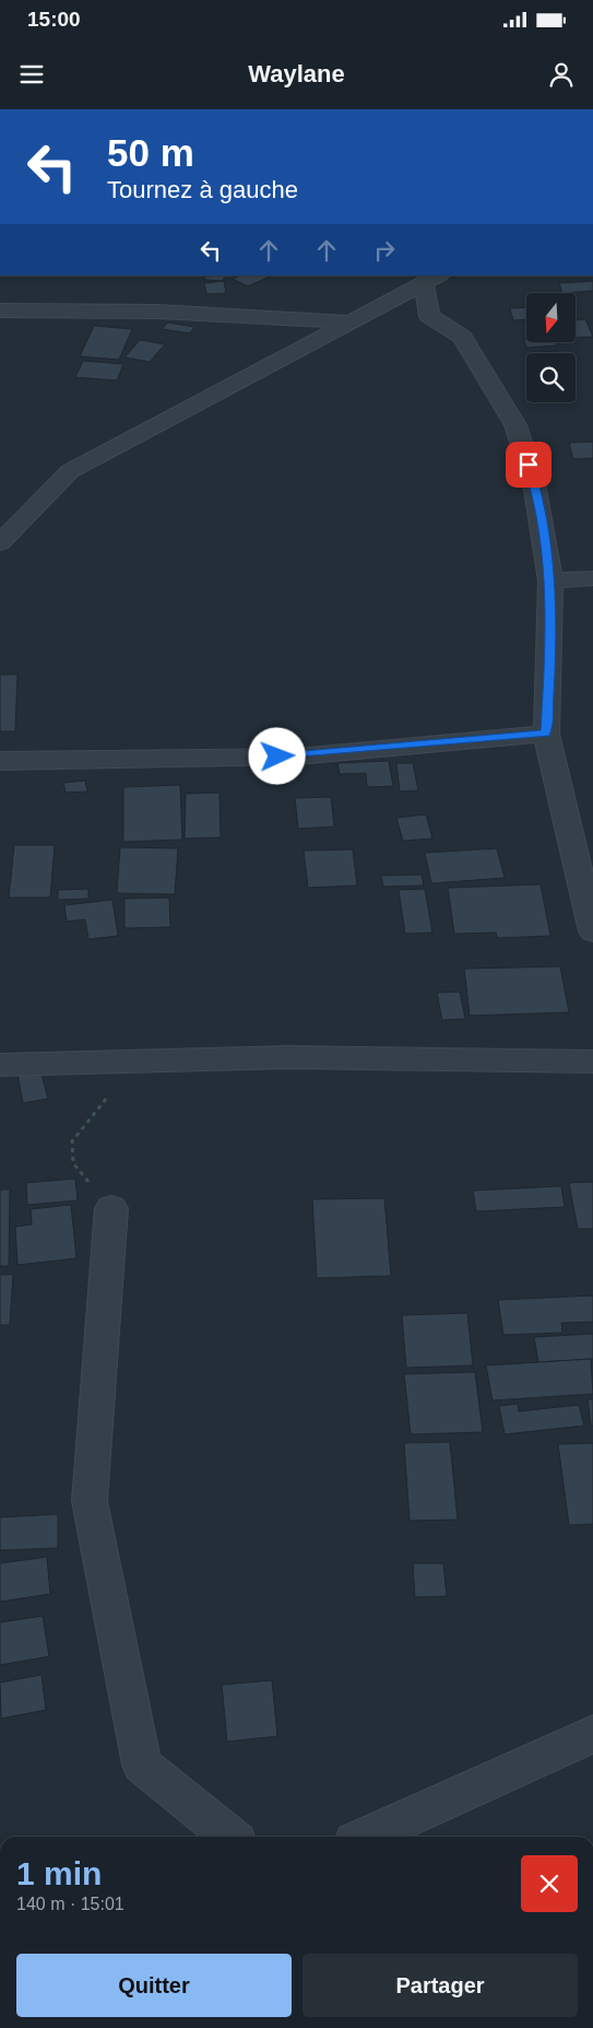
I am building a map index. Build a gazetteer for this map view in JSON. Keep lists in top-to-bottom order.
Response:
{
  "north": "bottom",
  "page": {
    "status": "15:00",
    "header": "Waylane",
    "turn": ["50 m", "Tournez à gauche"],
    "heading": ["1 min", "140 m · 15:01"],
    "buttons": ["Quitter", "Partager"]
  }
}
